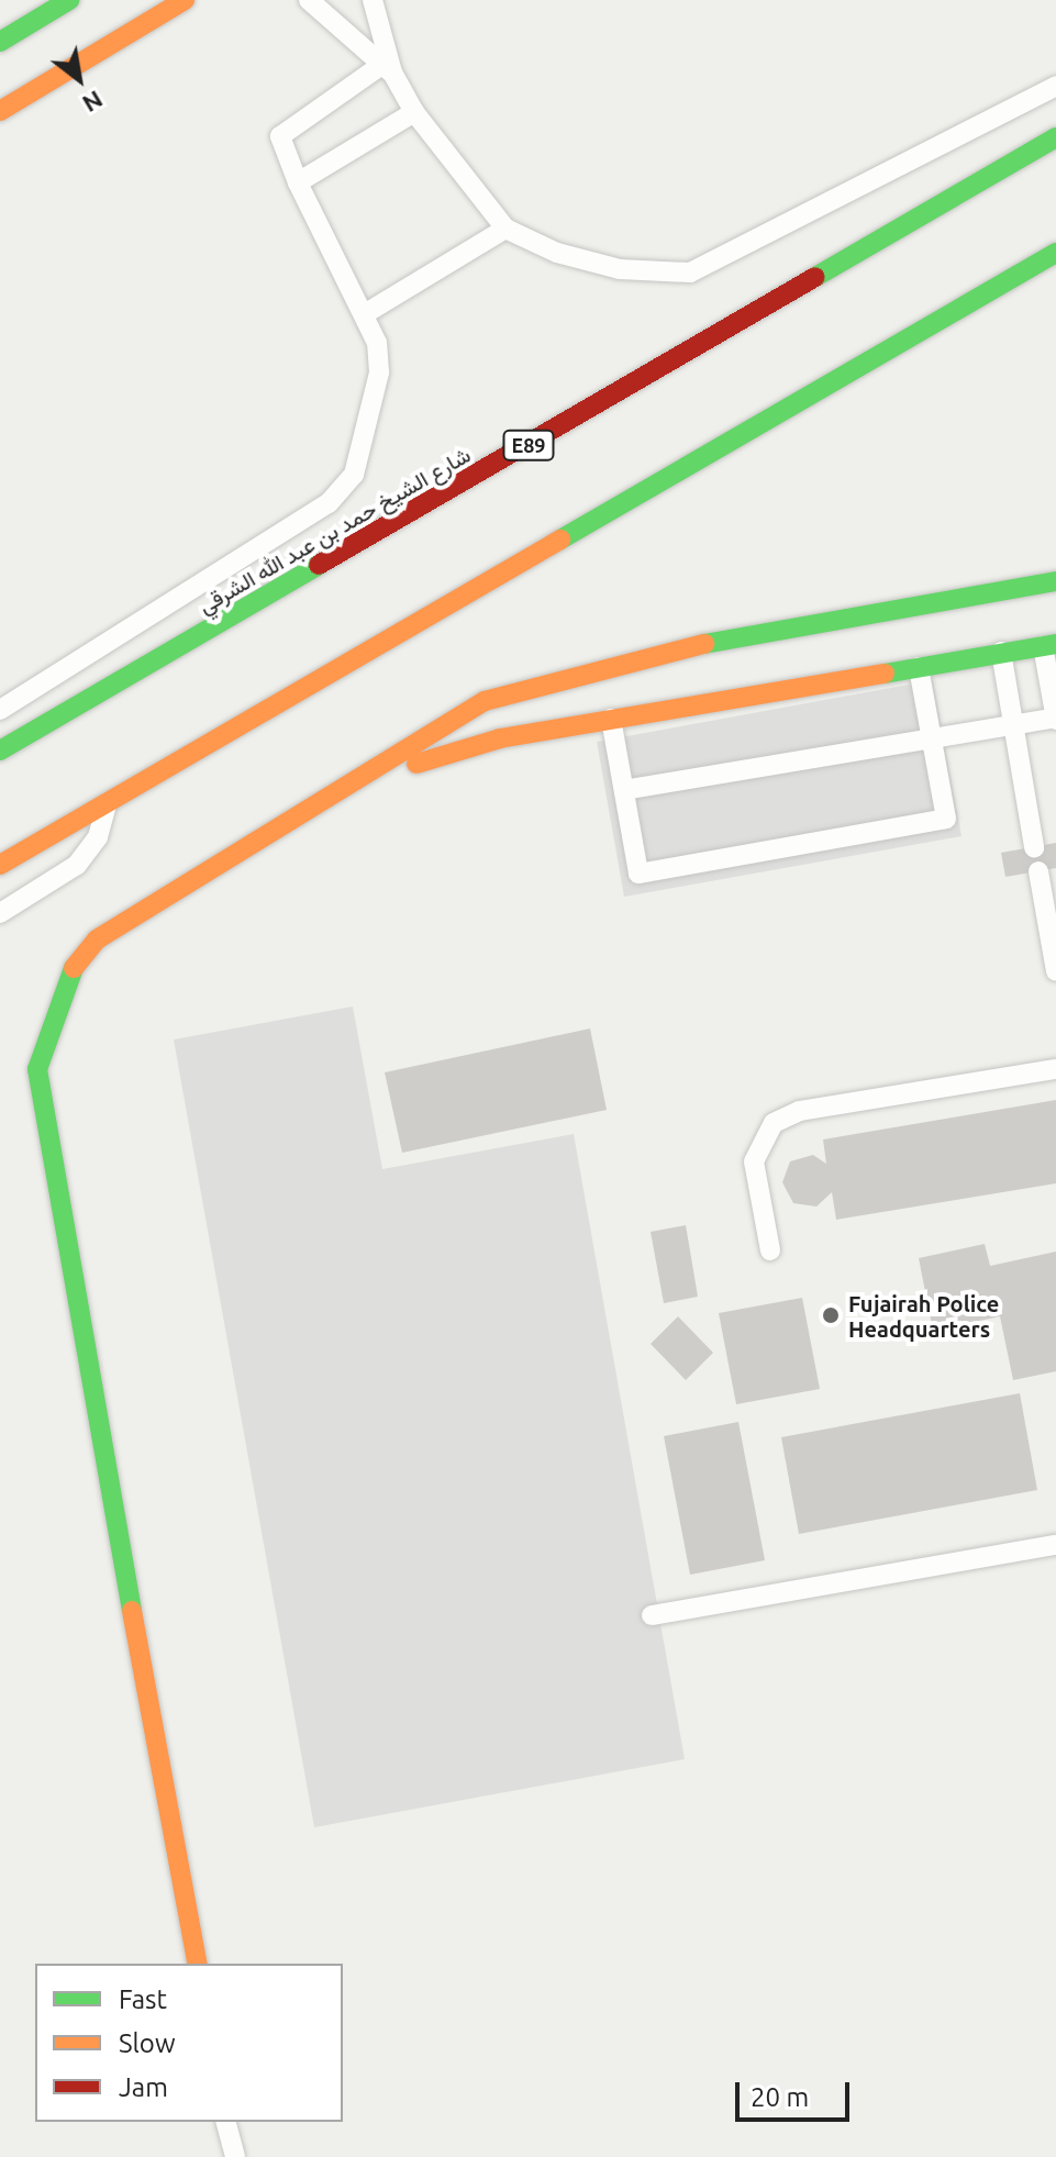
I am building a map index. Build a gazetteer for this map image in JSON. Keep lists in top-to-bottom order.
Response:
{
  "streets": {
    "main road": ["E89", "شارع الشيخ حمد بن عبد الله الشرقي"]
  },
  "places": ["Fujairah Police Headquarters"],
  "legend": ["Fast", "Slow", "Jam"],
  "scale_bar": "20 m",
  "north": "bottom right"
}
